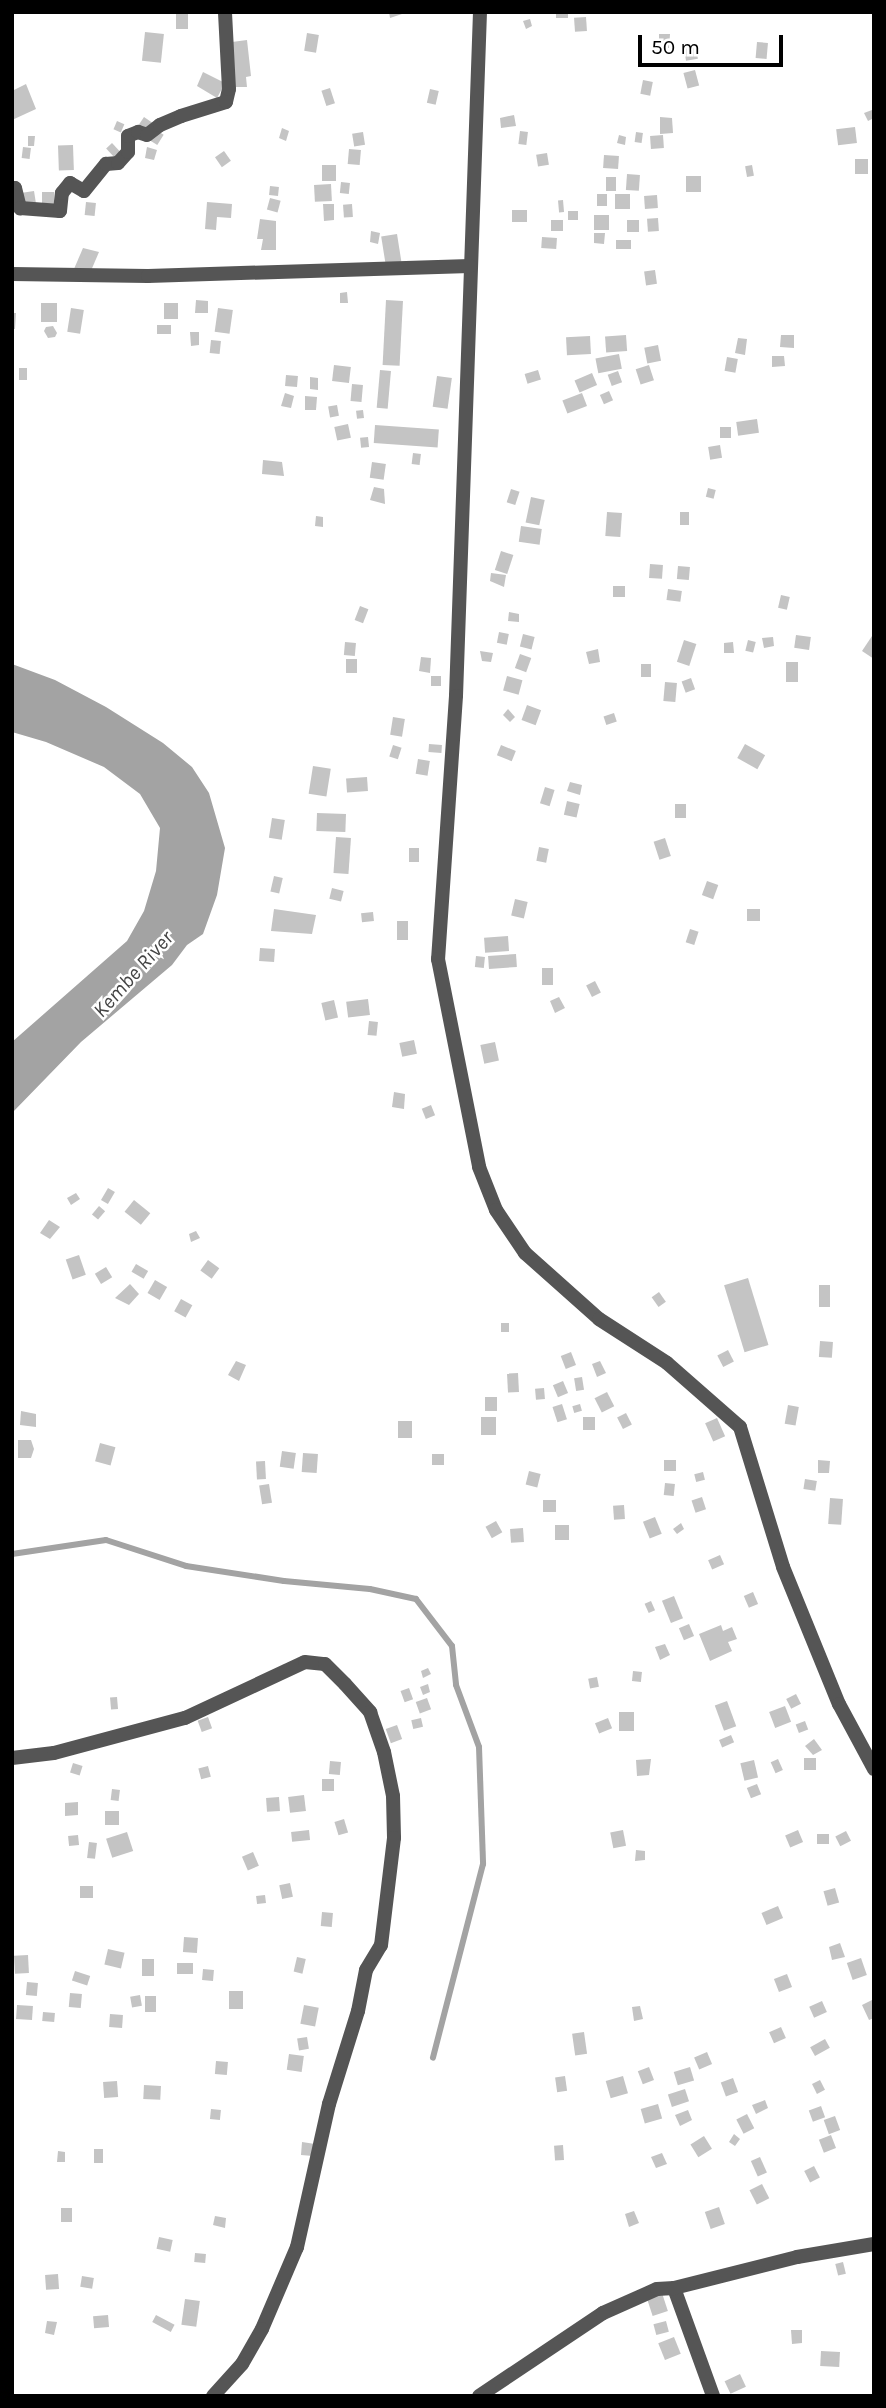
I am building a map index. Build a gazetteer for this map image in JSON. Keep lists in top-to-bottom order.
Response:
{
  "water": ["Kembe River"],
  "scale_bar": "50 m"
}
